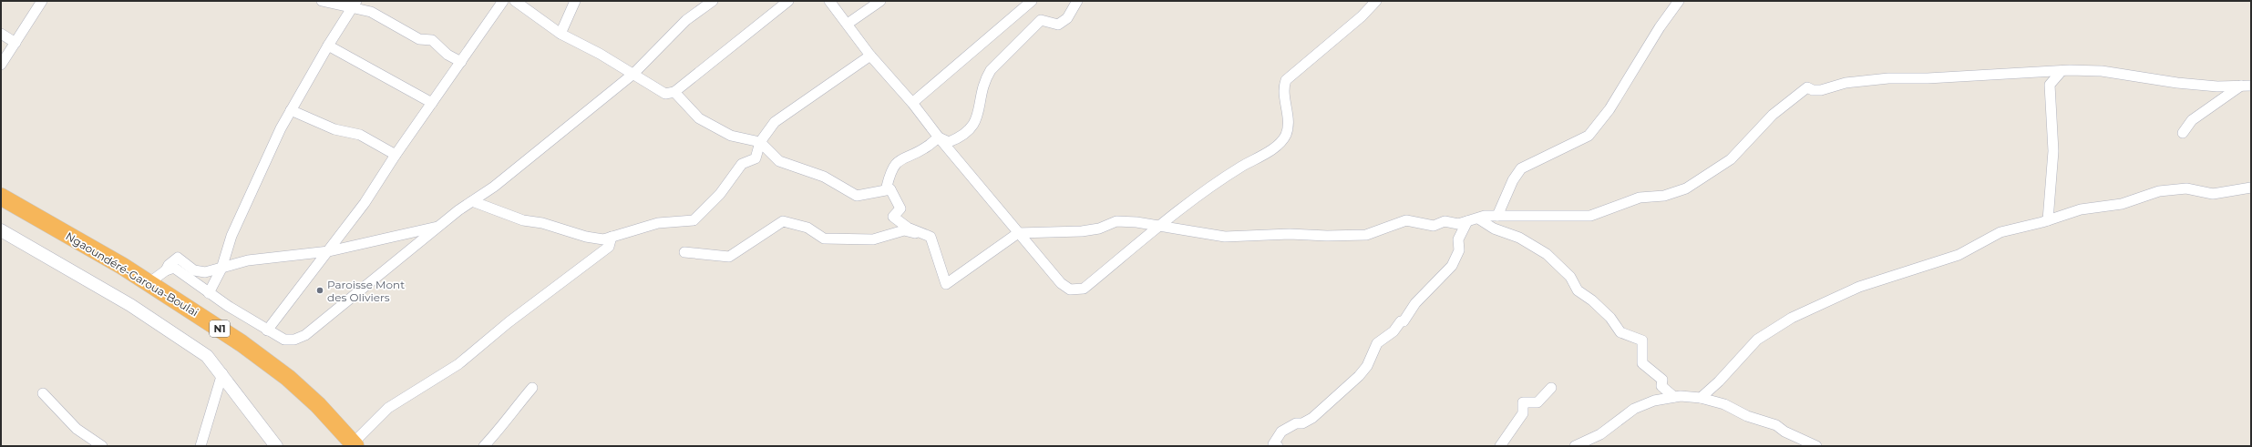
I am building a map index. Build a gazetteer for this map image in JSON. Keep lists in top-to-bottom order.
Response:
{
  "streets": {
    "highway": ["Ngaoundéré-Garoua-Boulai", "N1"]
  },
  "places": ["Paroisse Mont des Oliviers"]
}
